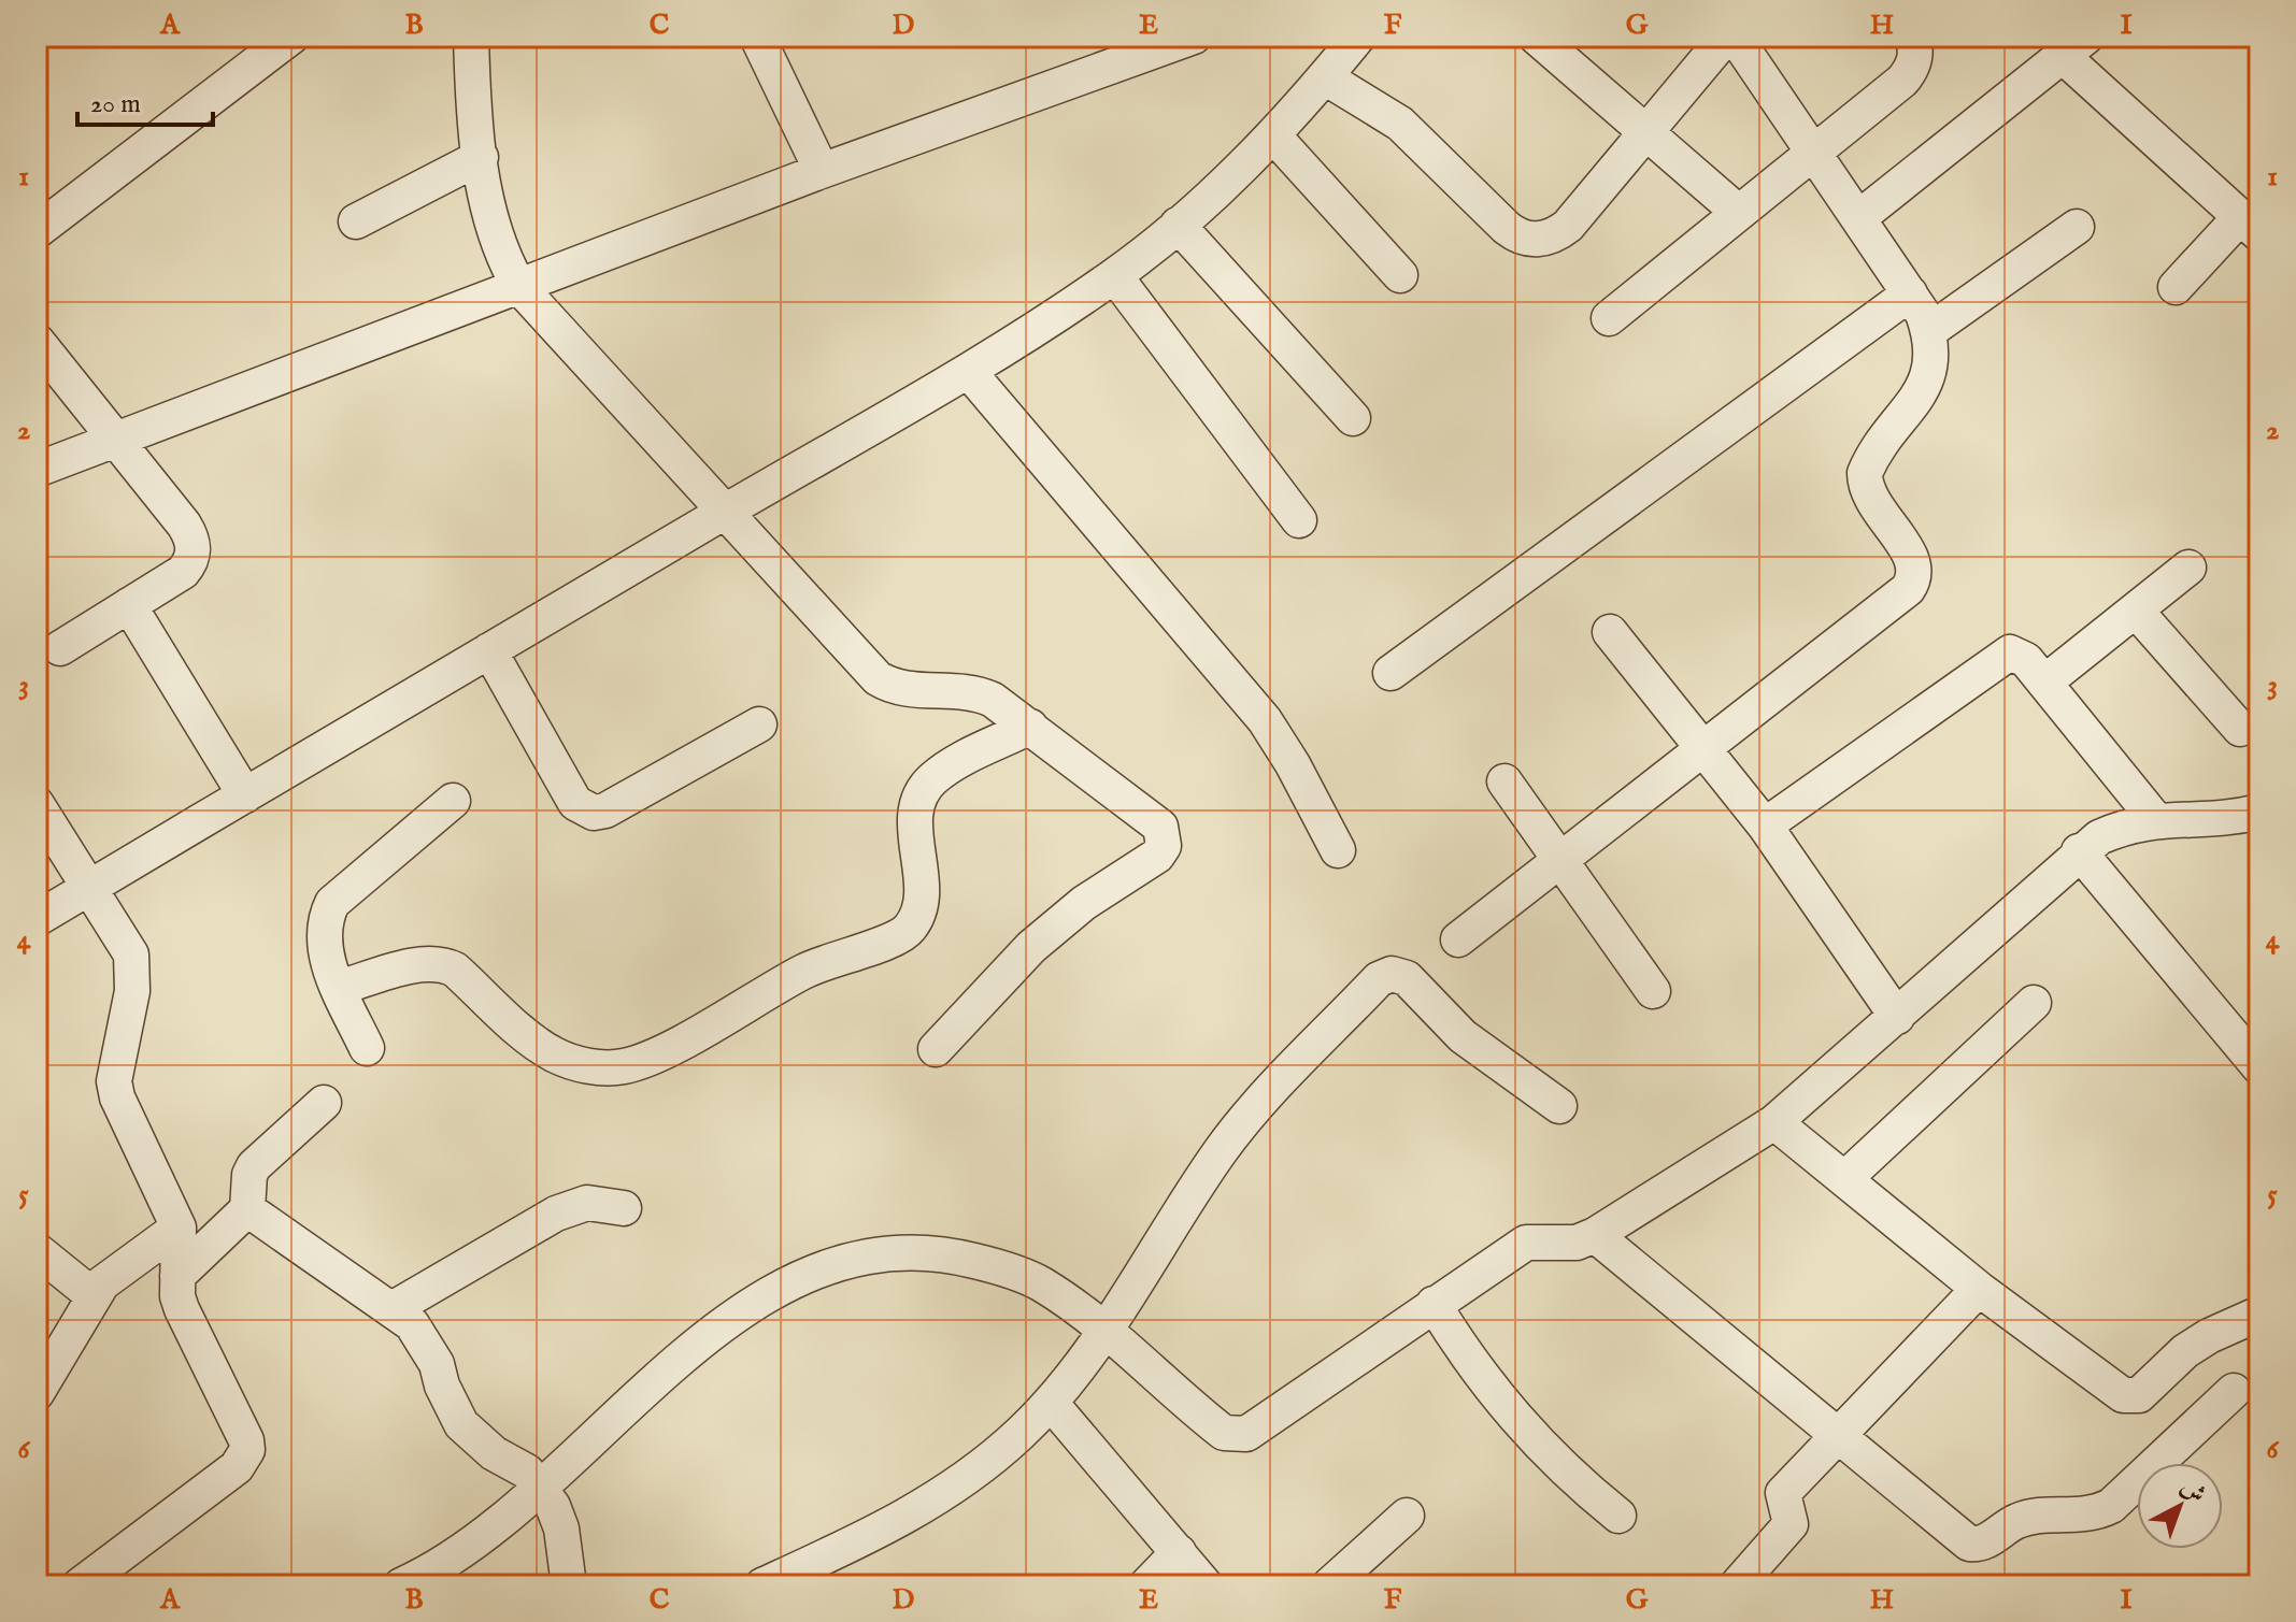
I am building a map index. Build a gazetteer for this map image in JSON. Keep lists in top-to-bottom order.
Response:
{
  "scale_bar": "20 m",
  "north": "top right",
  "grid": {
    "columns": [
      "A",
      "B",
      "C",
      "D",
      "E",
      "F",
      "G",
      "H",
      "I"
    ],
    "rows": [
      "1",
      "2",
      "3",
      "4",
      "5",
      "6"
    ]
  }
}
